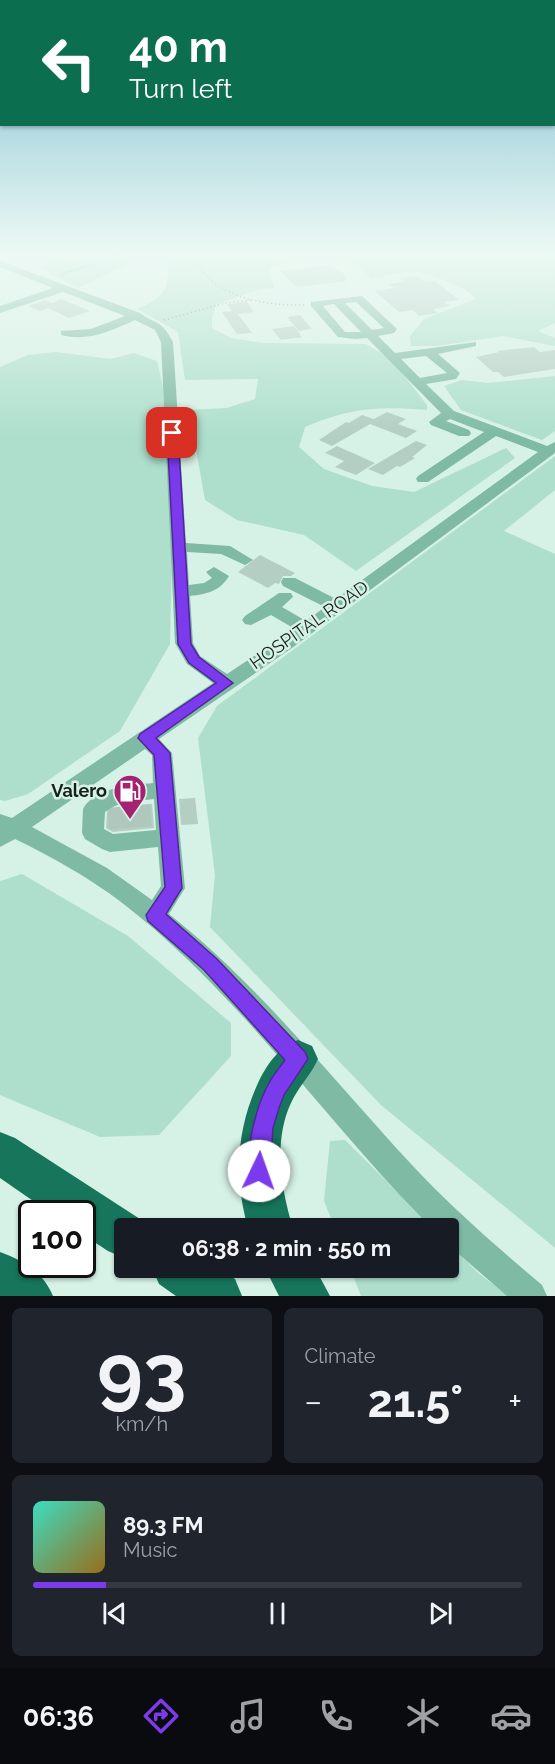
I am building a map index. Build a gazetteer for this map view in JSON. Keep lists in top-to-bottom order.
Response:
{
  "streets": {
    "street": ["HOSPITAL ROAD"]
  },
  "places": {
    "fuel station": ["Valero"]
  },
  "page": {
    "turn": ["40 m", "Turn left"],
    "limit": "100",
    "trip": "06:38 · 2 min · 550 m",
    "tile": [
      ["93", "km/h"],
      "Climate"
    ],
    "heat": ["−", "21.5°", "+"],
    "song": ["89.3 FM", "Music"],
    "tabs": "06:36"
  }
}
